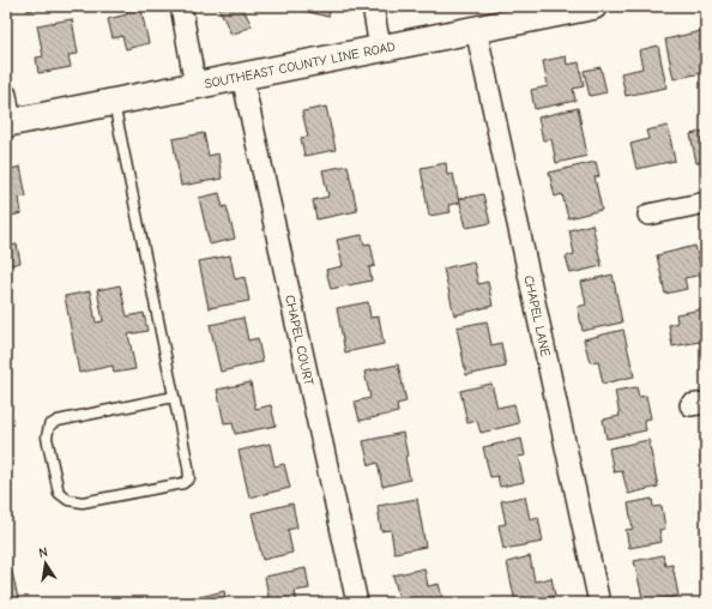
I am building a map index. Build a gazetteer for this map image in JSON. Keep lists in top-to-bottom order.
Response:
{
  "streets": {
    "street": ["SOUTHEAST COUNTY LINE ROAD", "CHAPEL LANE", "CHAPEL COURT"]
  },
  "crossings": [
    ["SOUTHEAST COUNTY LINE ROAD", "CHAPEL LANE"],
    ["SOUTHEAST COUNTY LINE ROAD", "CHAPEL COURT"]
  ],
  "north": "top"
}
